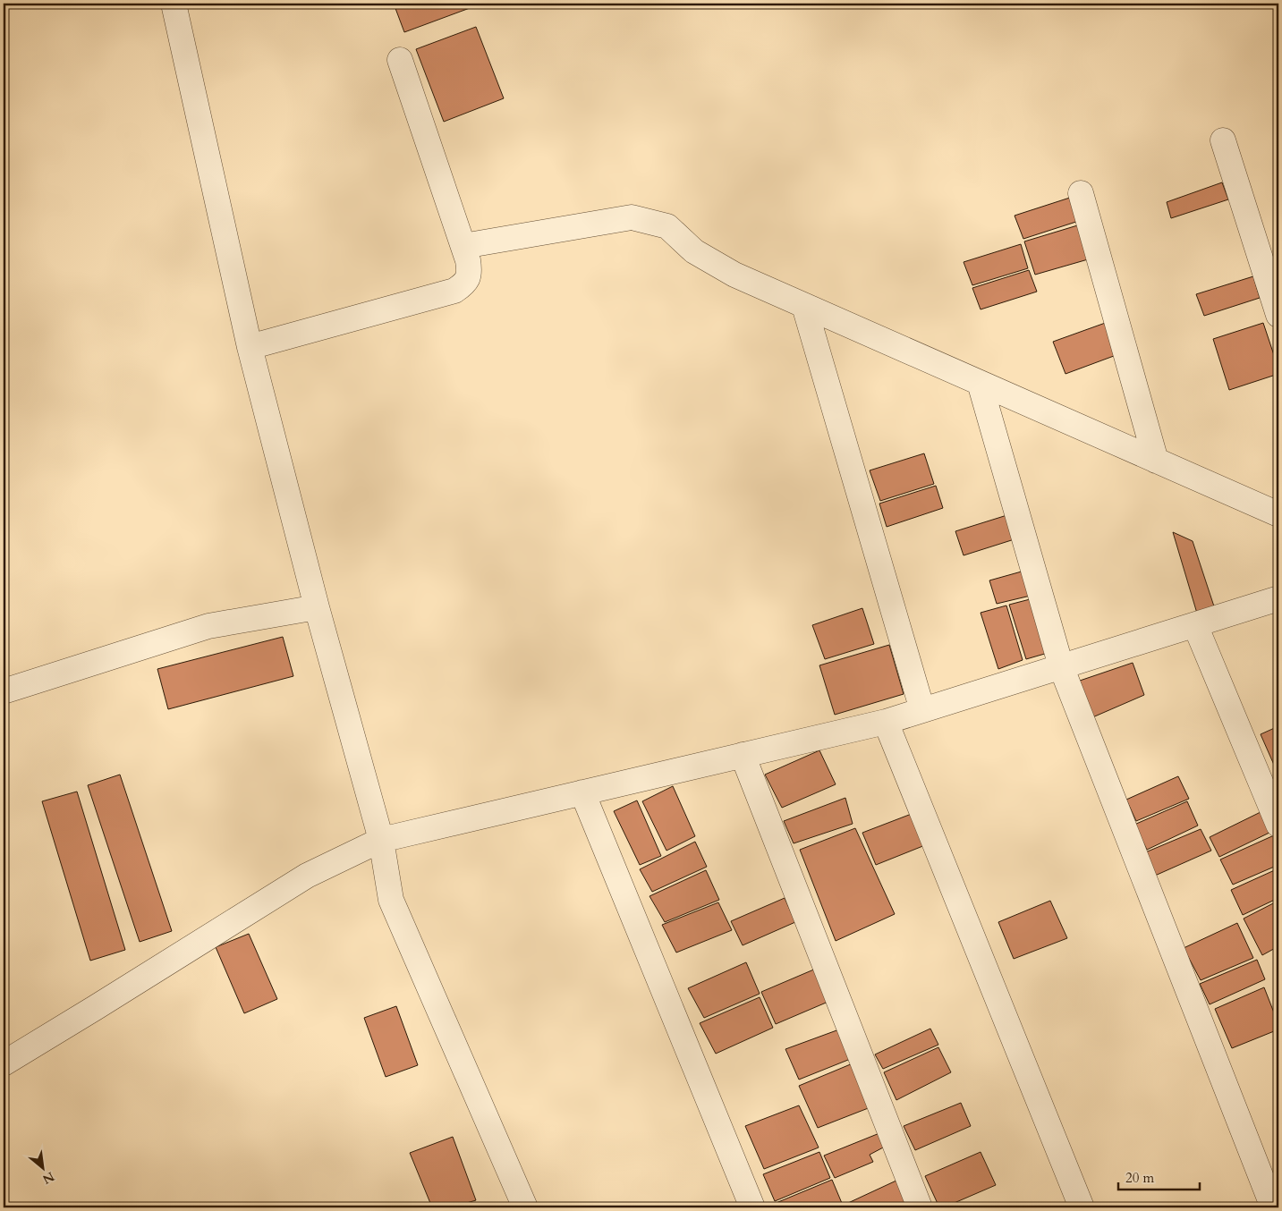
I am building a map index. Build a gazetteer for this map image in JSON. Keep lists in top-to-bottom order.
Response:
{
  "scale_bar": "20 m",
  "north": "bottom right"
}
